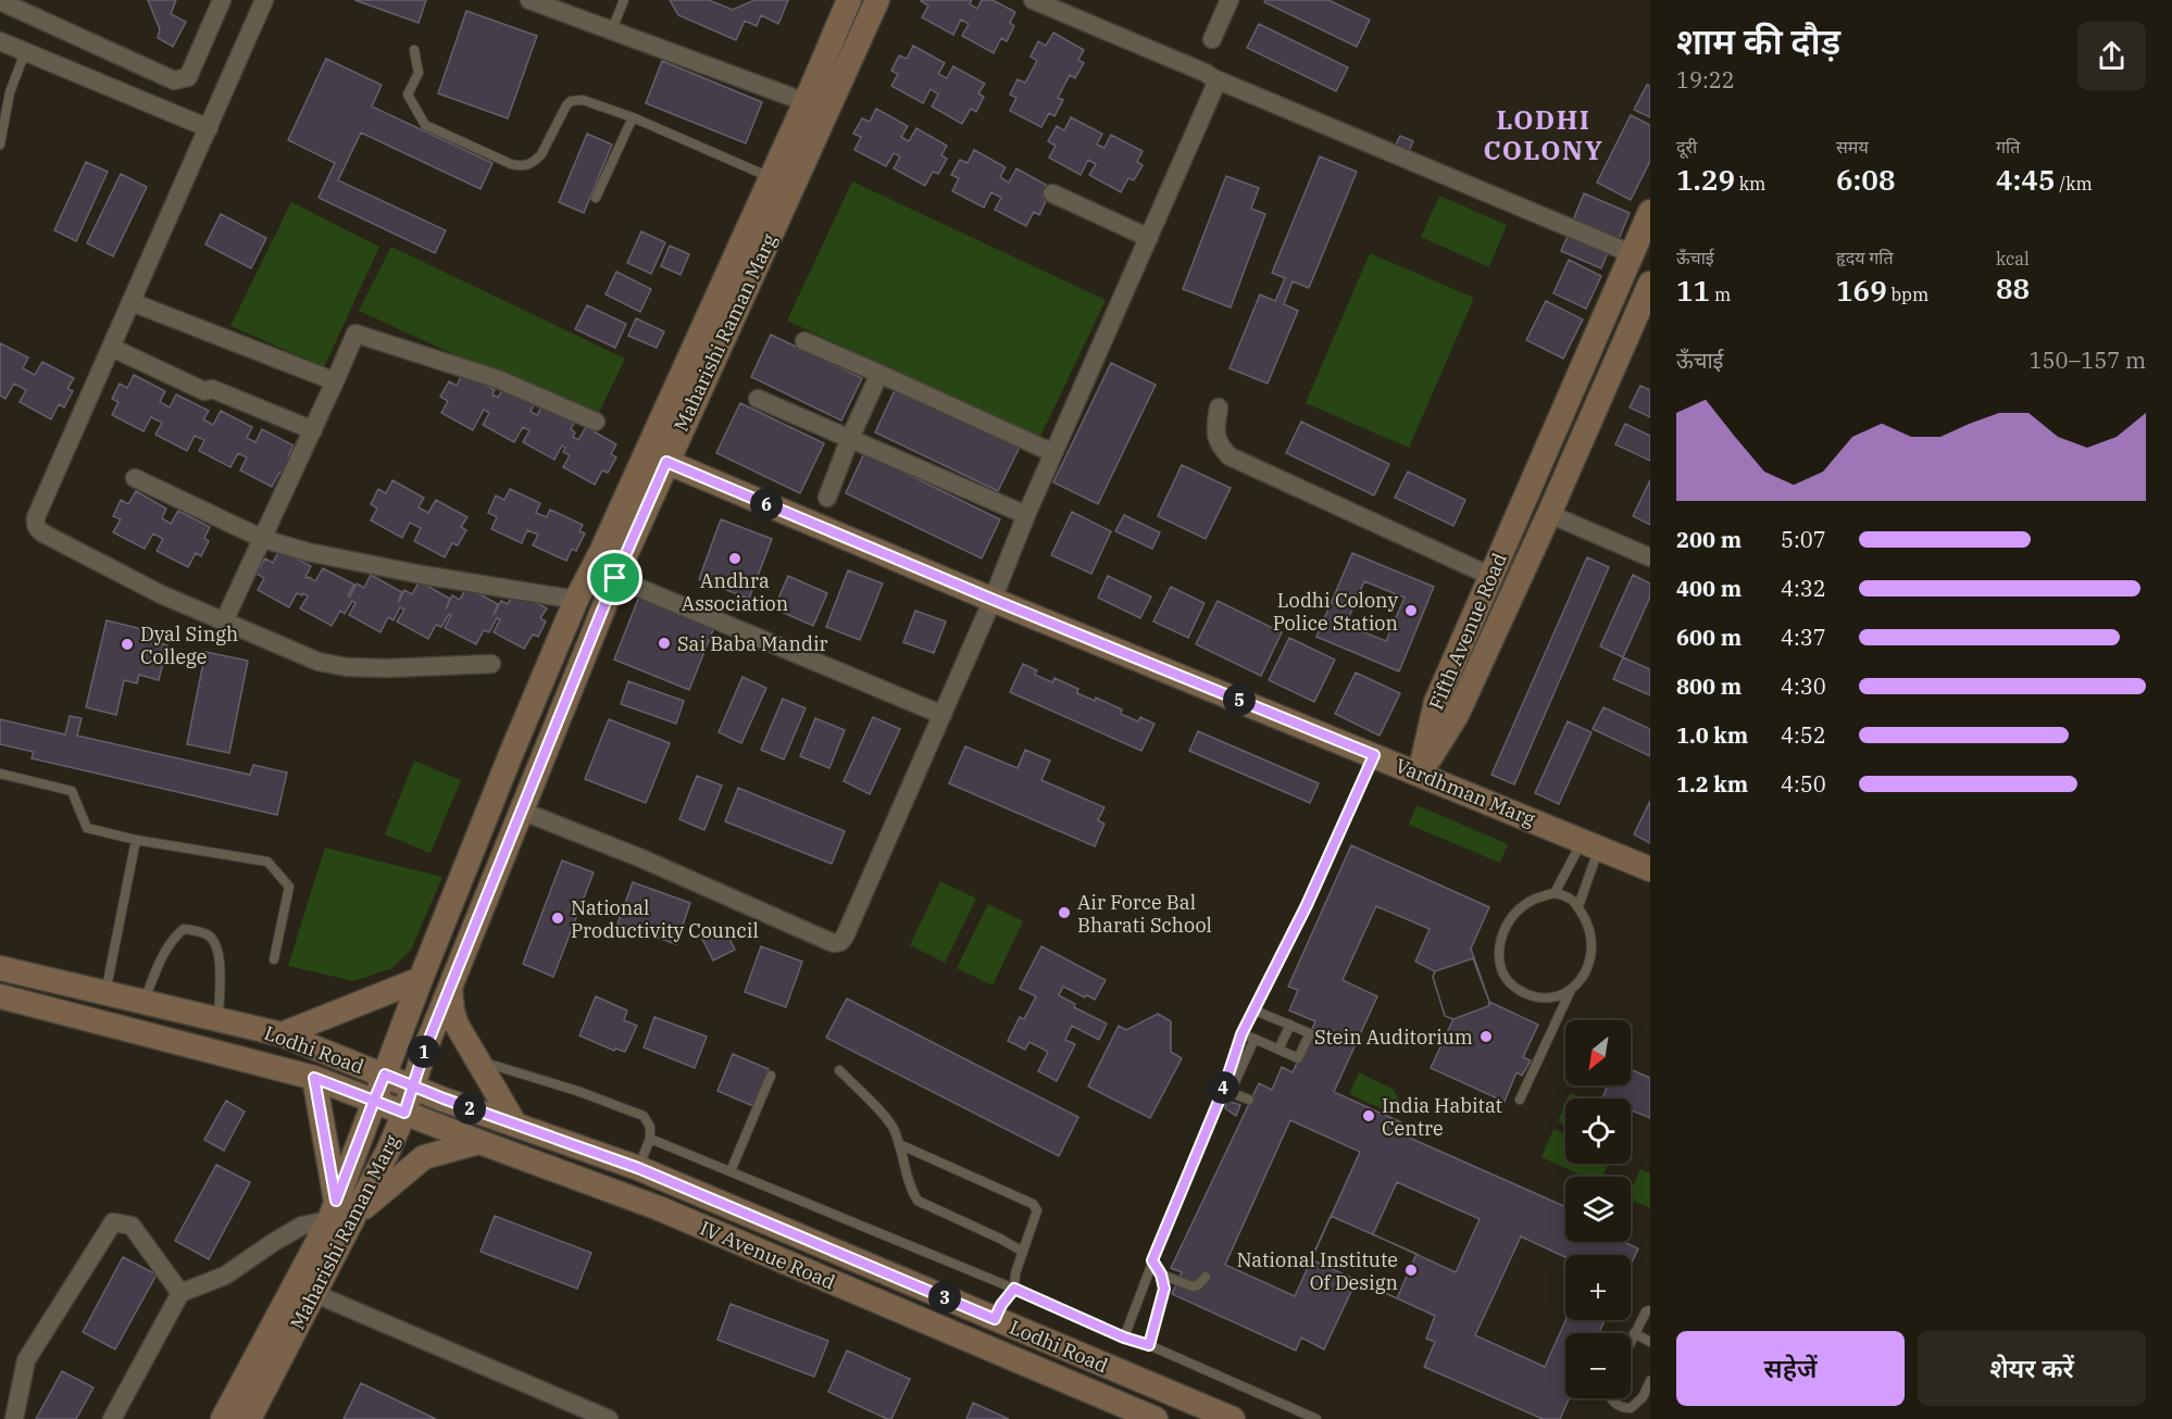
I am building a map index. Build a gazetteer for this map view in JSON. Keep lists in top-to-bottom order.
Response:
{
  "streets": {
    "main road": [
      "Maharishi Raman Marg",
      "Fifth Avenue Road",
      "Vardhman Marg",
      "Lodhi Road",
      "IV Avenue Road"
    ]
  },
  "crossings": [
    ["Maharishi Raman Marg", "Vardhman Marg"],
    ["Maharishi Raman Marg", "Lodhi Road"],
    ["Maharishi Raman Marg", "IV Avenue Road"],
    ["Fifth Avenue Road", "Vardhman Marg"],
    ["Lodhi Road", "IV Avenue Road"]
  ],
  "districts": ["LODHI COLONY"],
  "places": [
    "Andhra Association",
    "Lodhi Colony Police Station",
    "Sai Baba Mandir",
    "Dyal Singh College",
    "Air Force Bal Bharati School",
    "National Productivity Council",
    "Stein Auditorium",
    "India Habitat Centre",
    "National Institute Of Design"
  ],
  "north": "bottom left",
  "page": {
    "heading": ["शाम की दौड़", "19:22"],
    "stats": [
      ["दूरी", "1.29 km"],
      ["समय", "6:08"],
      ["गति", "4:45 /km"],
      ["ऊँचाई", "11 m"],
      ["हृदय गति", "169 bpm"],
      ["kcal", "88"]
    ],
    "chart": ["ऊँचाई", "150–157 m"],
    "pins": [
      "6",
      "5",
      "1",
      "4",
      "2",
      "3"
    ],
    "list": [
      {
        "name": "200 m",
        "note": "5:07"
      },
      {
        "name": "400 m",
        "note": "4:32"
      },
      {
        "name": "600 m",
        "note": "4:37"
      },
      {
        "name": "800 m",
        "note": "4:30"
      },
      {
        "name": "1.0 km",
        "note": "4:52"
      },
      {
        "name": "1.2 km",
        "note": "4:50"
      }
    ],
    "map_buttons": ["+", "−"],
    "buttons": ["सहेजें", "शेयर करें"]
  }
}
